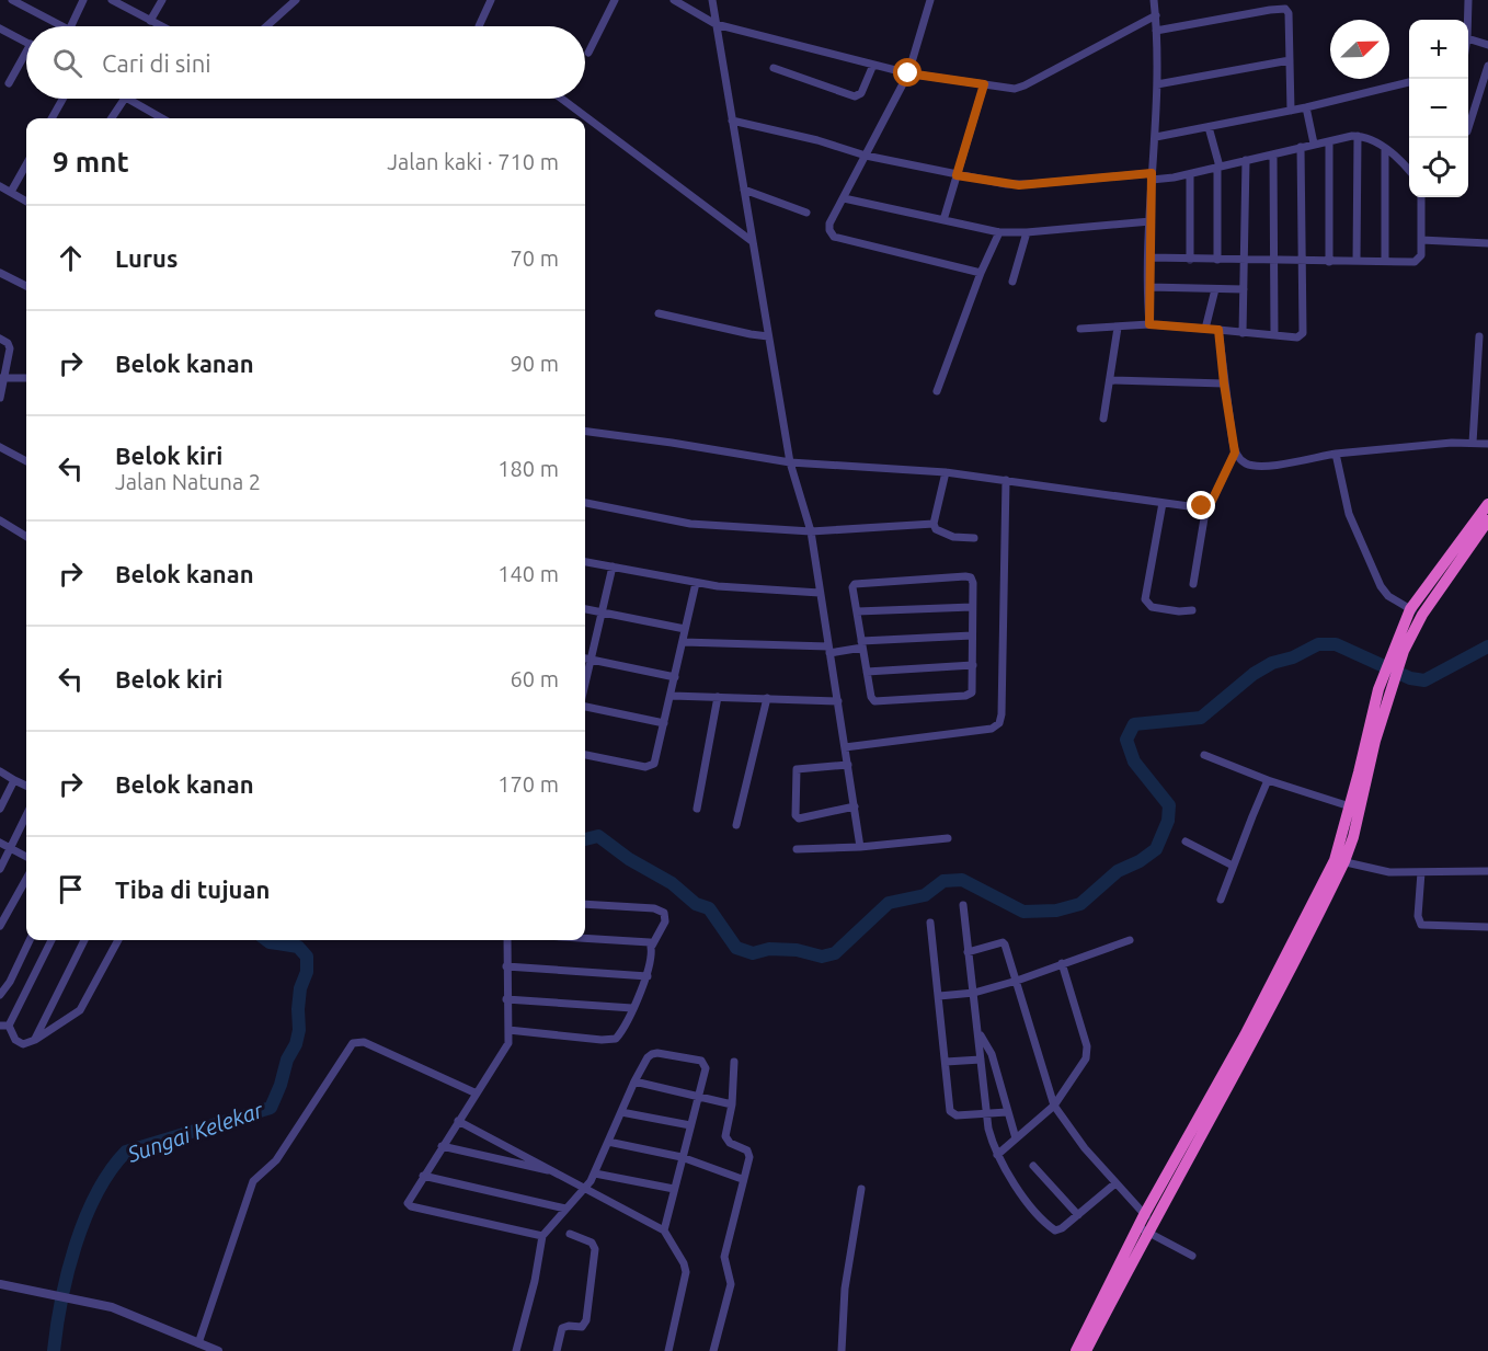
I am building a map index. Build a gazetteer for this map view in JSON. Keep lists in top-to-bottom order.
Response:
{
  "water": ["Sungai Kelekar"],
  "north": "top right",
  "page": {
    "map_buttons": ["+", "−"],
    "search": "Cari di sini",
    "heading": ["9 mnt", "Jalan kaki · 710 m"],
    "list": [
      ["Lurus", "70 m"],
      ["Belok kanan", "90 m"],
      ["Belok kiri", "Jalan Natuna 2", "180 m"],
      ["Belok kanan", "140 m"],
      ["Belok kiri", "60 m"],
      ["Belok kanan", "170 m"],
      "Tiba di tujuan"
    ]
  }
}
